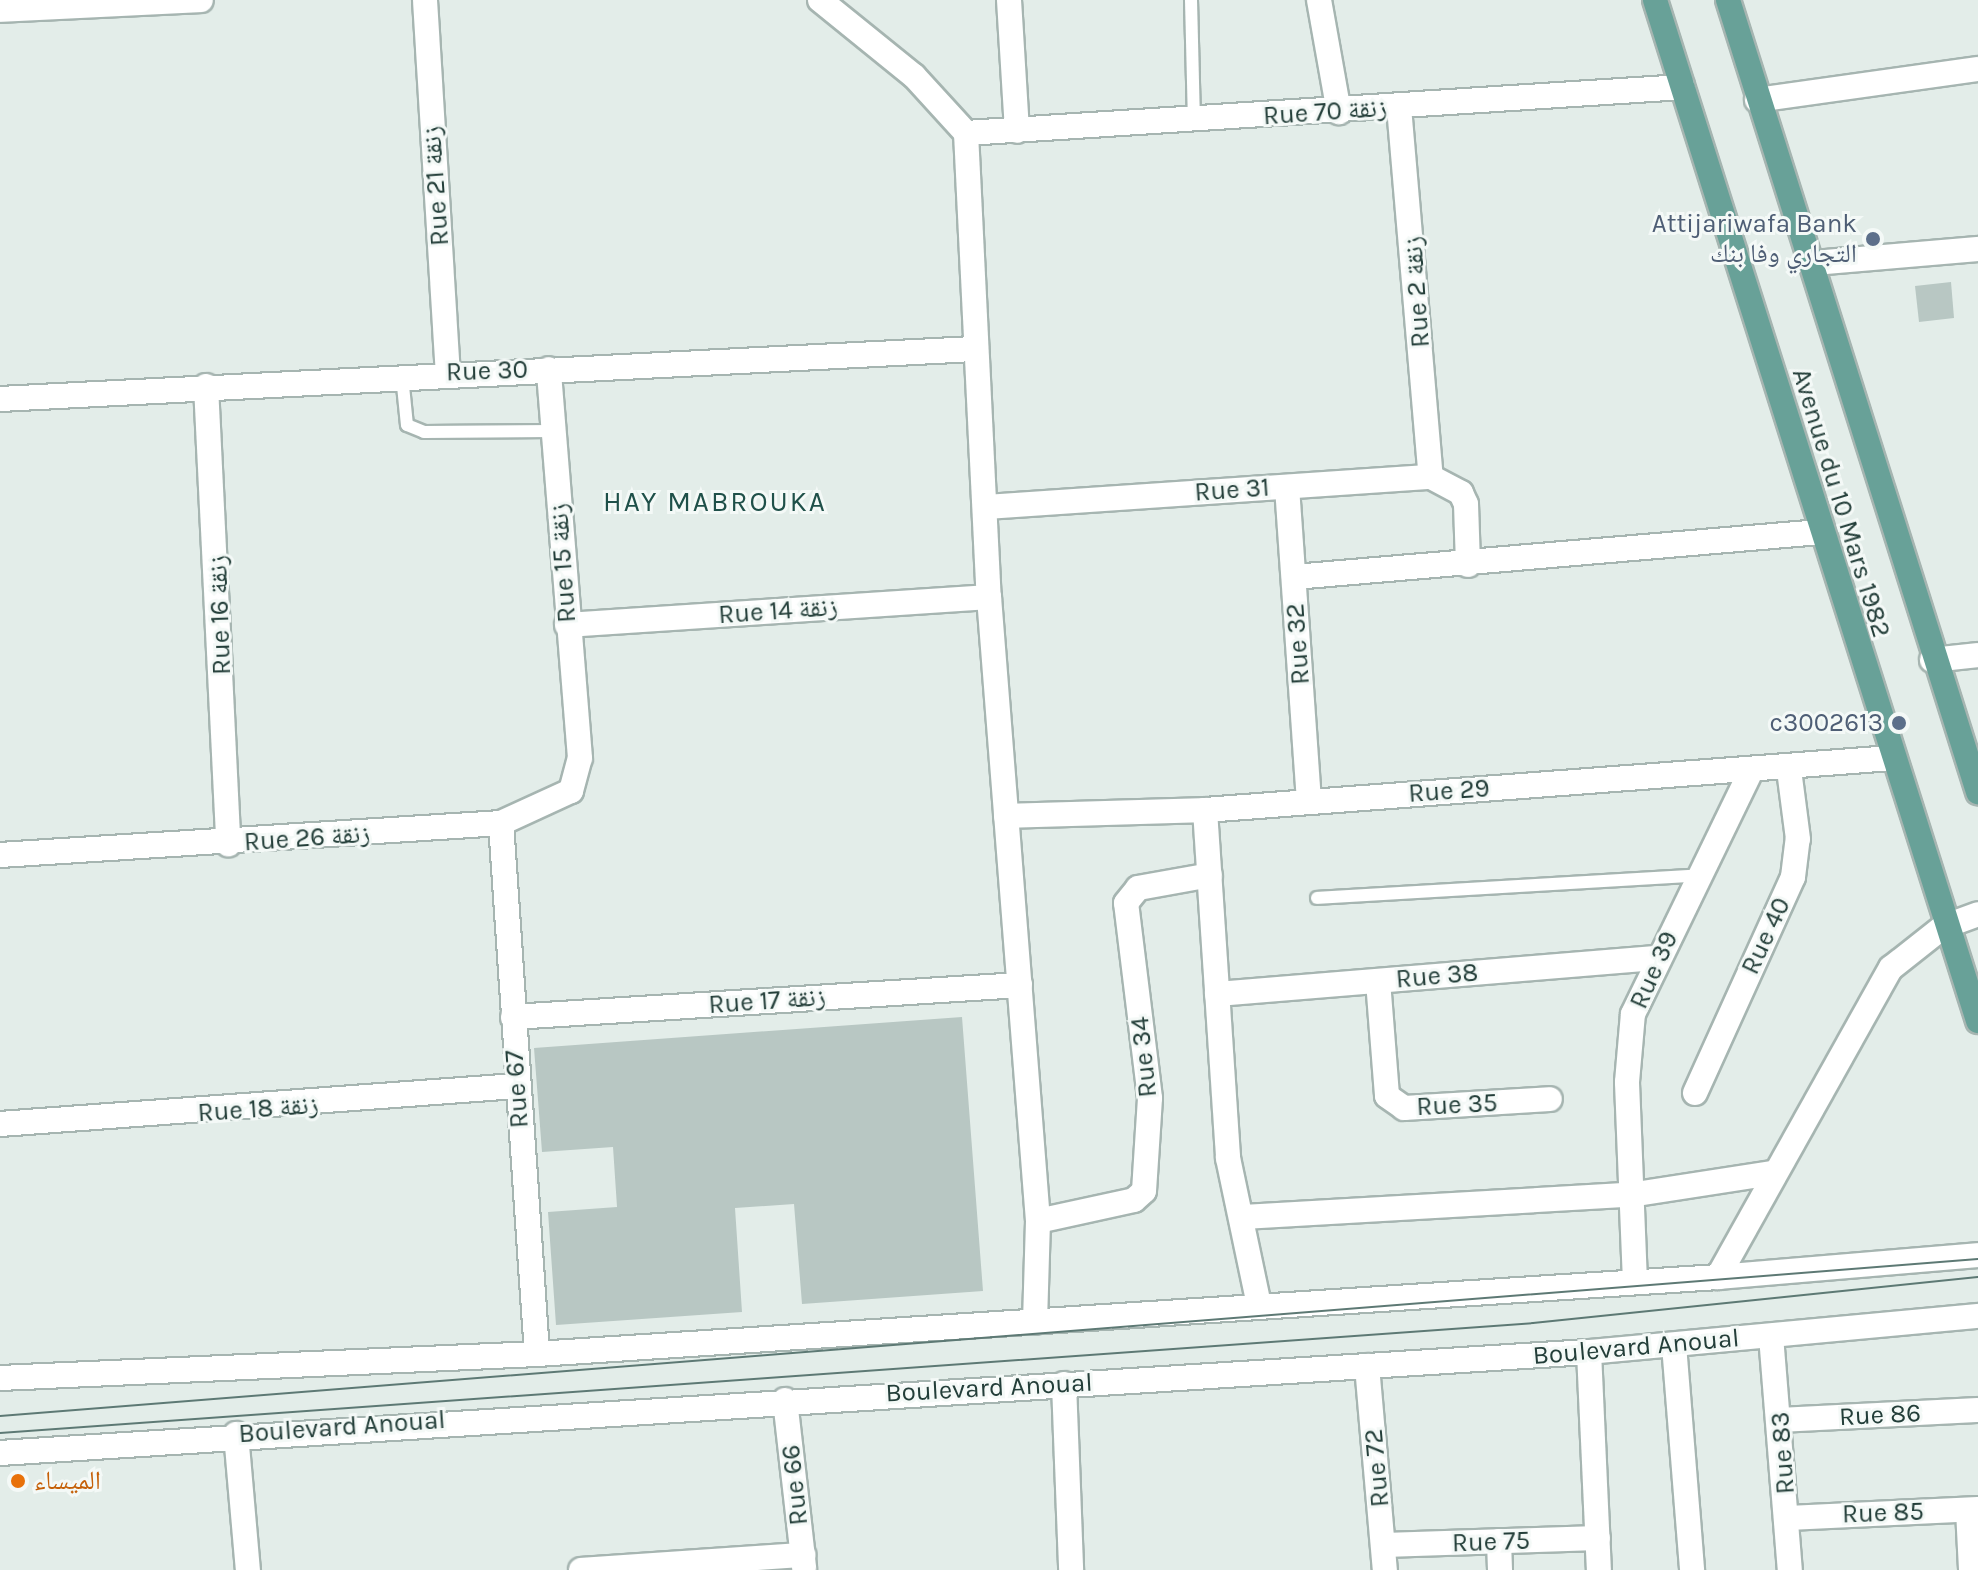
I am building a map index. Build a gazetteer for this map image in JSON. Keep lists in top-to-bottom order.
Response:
{
  "streets": {
    "main road": ["Avenue du 10 Mars 1982"],
    "street": [
      "Rue 70 زنقة",
      "Rue 21 زنقة",
      "Rue 2 زنقة",
      "Rue 30",
      "Rue 31",
      "Rue 15 زنقة",
      "Rue 14 زنقة",
      "Rue 16 زنقة",
      "Rue 32",
      "Rue 29",
      "Rue 26 زنقة",
      "Rue 40",
      "Rue 39",
      "Rue 38",
      "Rue 17 زنقة",
      "Rue 34",
      "Rue 67",
      "Rue 35",
      "Rue 18 زنقة",
      "Boulevard Anoual",
      "Rue 86",
      "Rue 83",
      "Rue 72",
      "Rue 66",
      "Rue 85",
      "Rue 75"
    ]
  },
  "crossings": [
    ["Rue 70 زنقة", "Rue 2 زنقة"],
    ["Rue 70 زنقة", "Avenue du 10 Mars 1982"],
    ["Rue 21 زنقة", "Rue 30"],
    ["Rue 2 زنقة", "Rue 31"],
    ["Rue 30", "Rue 15 زنقة"],
    ["Rue 30", "Rue 16 زنقة"],
    ["Rue 31", "Rue 32"],
    ["Avenue du 10 Mars 1982", "Rue 29"],
    ["Rue 15 زنقة", "Rue 14 زنقة"],
    ["Rue 15 زنقة", "Rue 26 زنقة"],
    ["Rue 16 زنقة", "Rue 26 زنقة"],
    ["Rue 32", "Rue 29"],
    ["Rue 29", "Rue 40"],
    ["Rue 29", "Rue 39"],
    ["Rue 26 زنقة", "Rue 67"],
    ["Rue 39", "Rue 38"],
    ["Rue 38", "Rue 35"],
    ["Rue 17 زنقة", "Rue 67"],
    ["Rue 67", "Rue 18 زنقة"],
    ["Boulevard Anoual", "Rue 83"],
    ["Boulevard Anoual", "Rue 72"],
    ["Boulevard Anoual", "Rue 66"],
    ["Rue 86", "Rue 83"],
    ["Rue 83", "Rue 85"],
    ["Rue 72", "Rue 75"]
  ],
  "districts": ["HAY MABROUKA"],
  "places": ["Attijariwafa Bank التجاري وفا بنك", "c3002613", "الميساء"]
}
